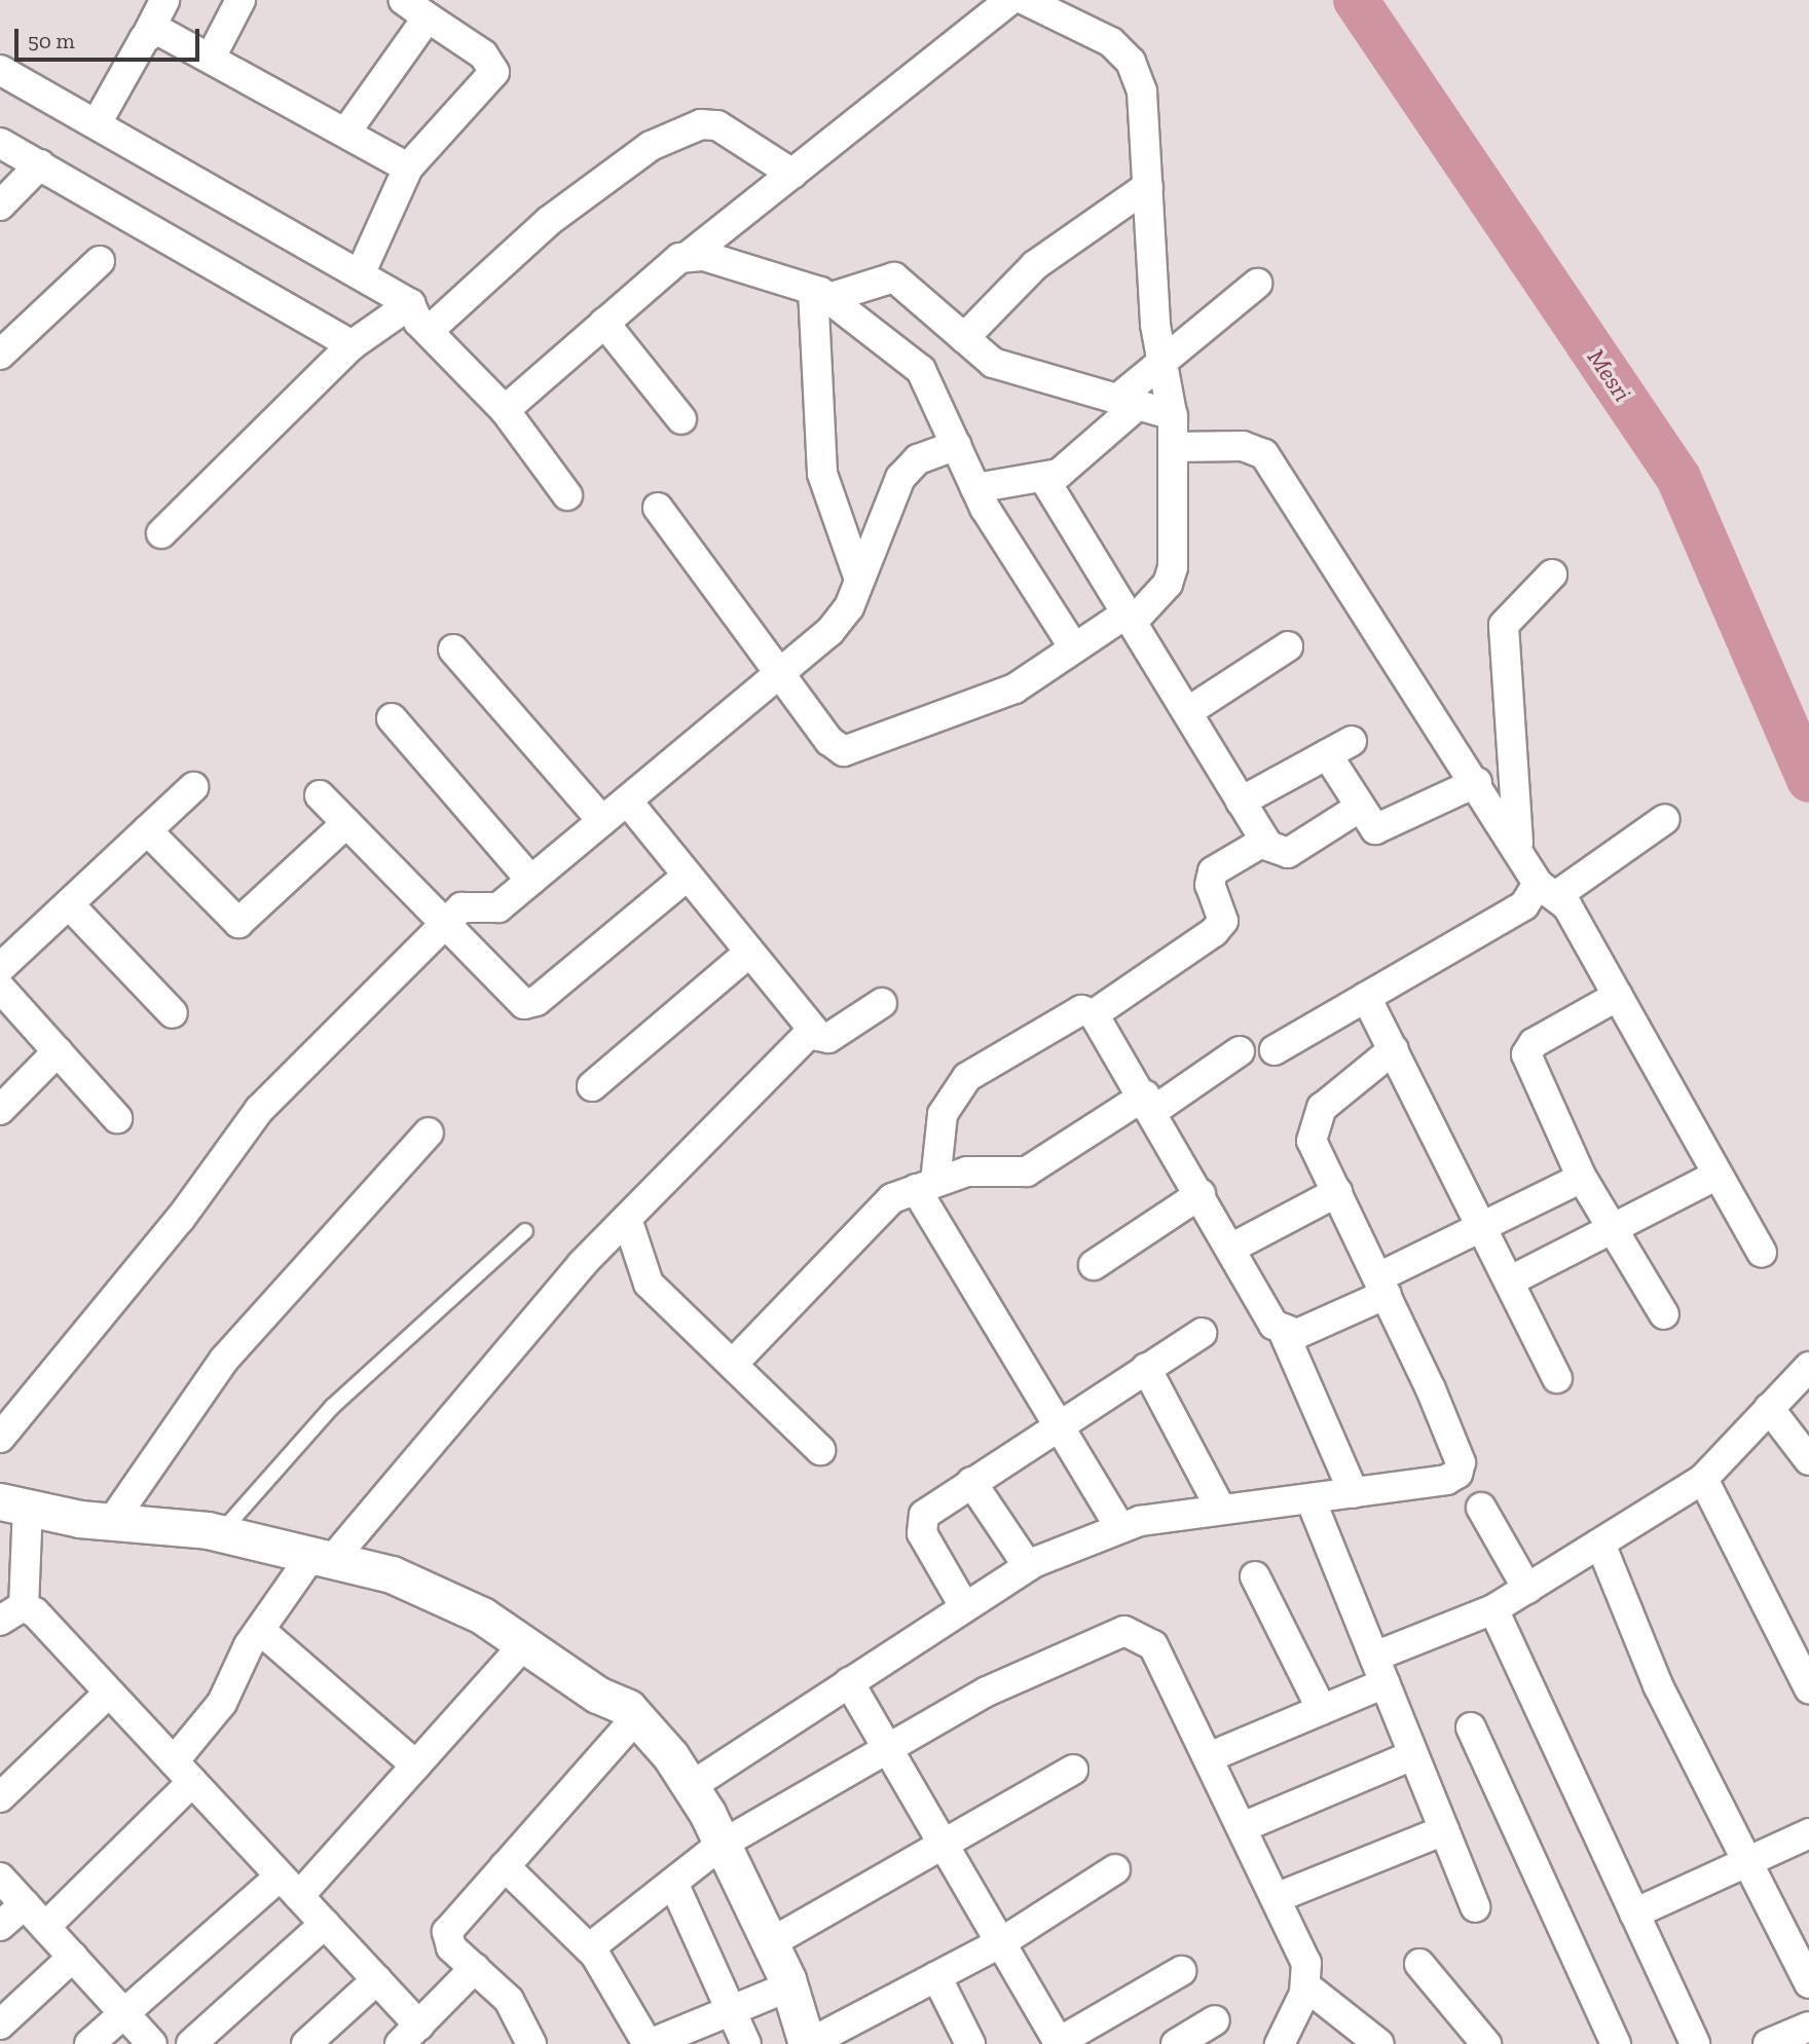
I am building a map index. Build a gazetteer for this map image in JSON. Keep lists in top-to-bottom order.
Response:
{
  "water": ["Mesri"],
  "scale_bar": "50 m"
}
